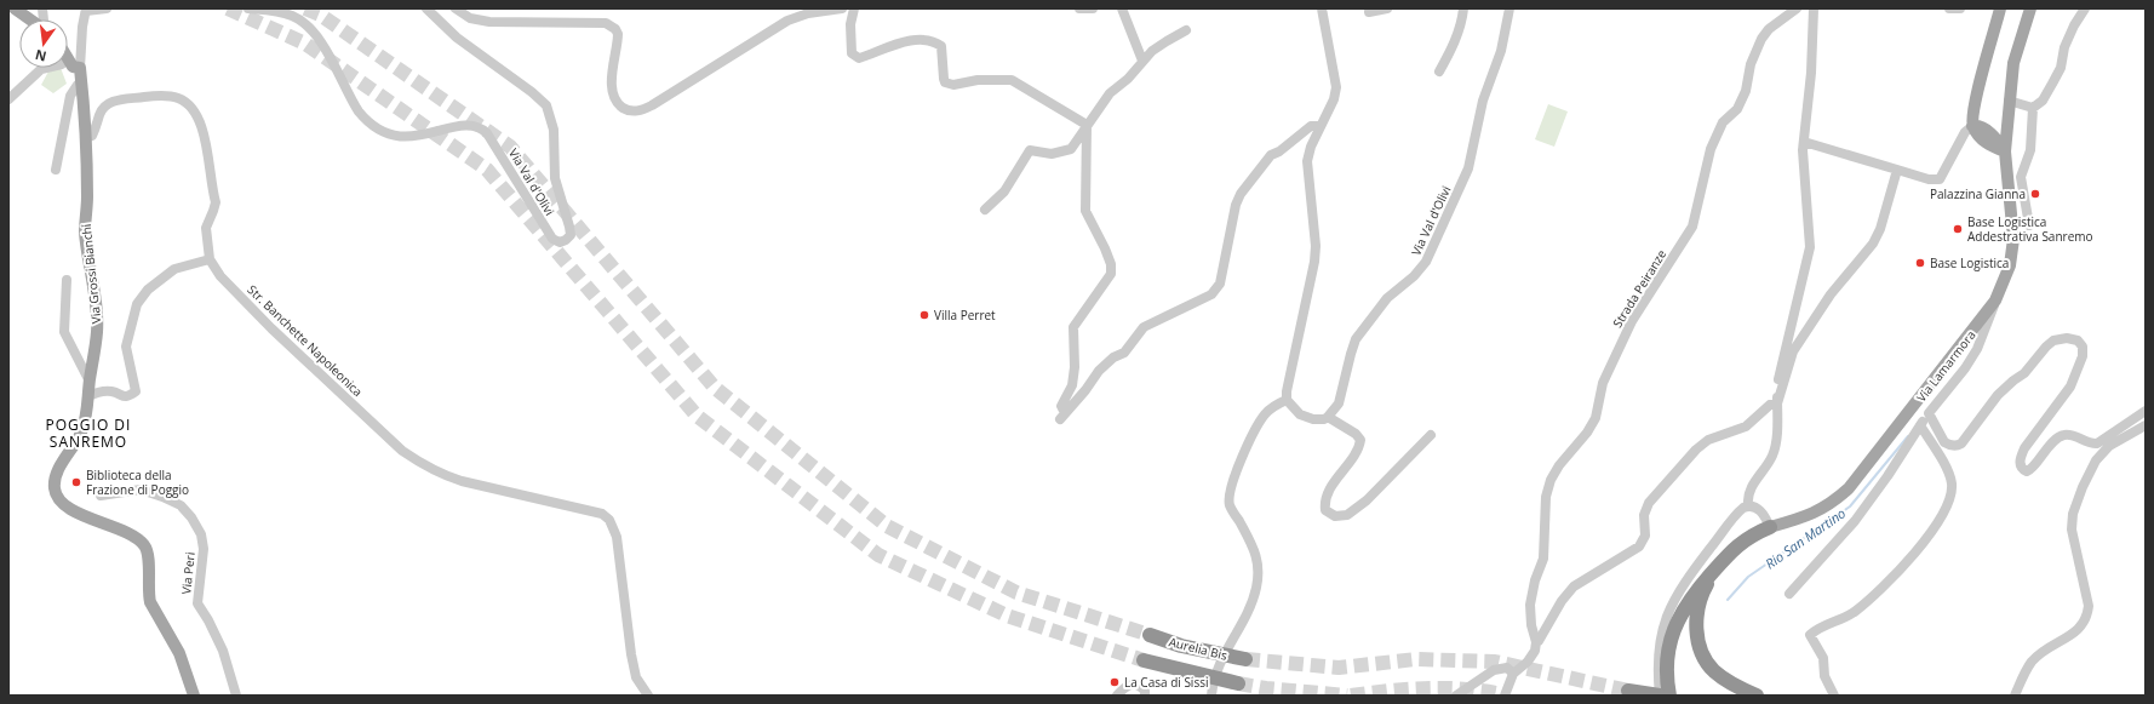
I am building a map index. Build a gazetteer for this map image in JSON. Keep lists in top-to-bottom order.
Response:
{
  "streets": {
    "highway": ["Aurelia Bis"],
    "main road": ["Via Grossi Bianchi", "Via Lamarmora"],
    "street": [
      "Via Val d'Olivi",
      "Strada Peiranze",
      "Str. Banchette Napoleonica",
      "Via Peri"
    ]
  },
  "crossings": [
    ["Via Grossi Bianchi", "Str. Banchette Napoleonica"]
  ],
  "districts": ["POGGIO DI SANREMO"],
  "water": ["Rio San Martino"],
  "places": [
    "Palazzina Gianna",
    "Base Logistica Addestrativa Sanremo",
    "Base Logistica",
    "Villa Perret",
    "Biblioteca della Frazione di Poggio",
    "La Casa di Sissi"
  ],
  "north": "bottom"
}
